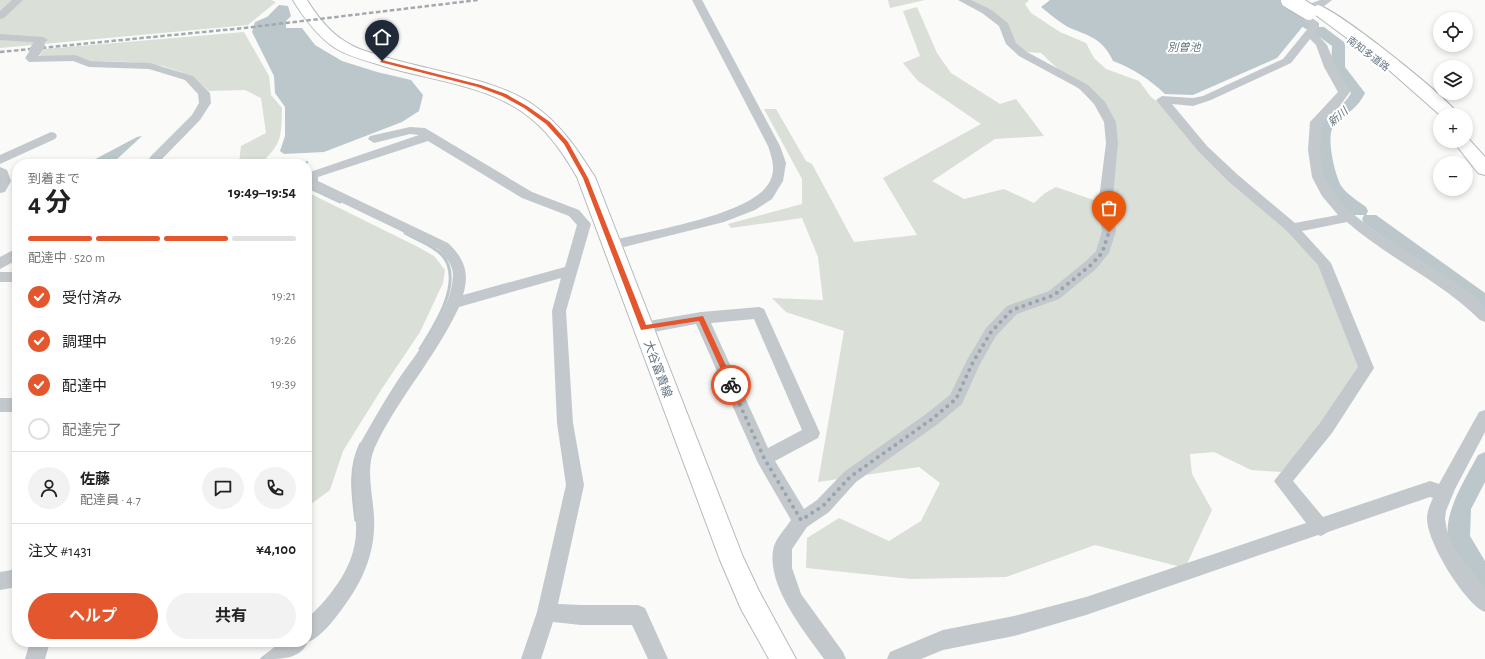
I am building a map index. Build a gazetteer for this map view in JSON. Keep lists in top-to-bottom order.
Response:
{
  "streets": {
    "highway": ["南知多道路"],
    "main road": ["大谷富貴線"]
  },
  "water": ["別曽池", "新川"],
  "page": {
    "map_buttons": ["+", "−"],
    "heading": ["4 分", "到着まで", "19:49–19:54"],
    "panel": [
      "佐藤",
      "配達員 · 4.7",
      "注文 #1431",
      "¥4,100"
    ],
    "bar": "配達中 · 520 m",
    "list": [
      ["受付済み", "19:21"],
      ["調理中", "19:26"],
      ["配達中", "19:39"],
      "配達完了"
    ],
    "buttons": ["ヘルプ", "共有"]
  }
}
